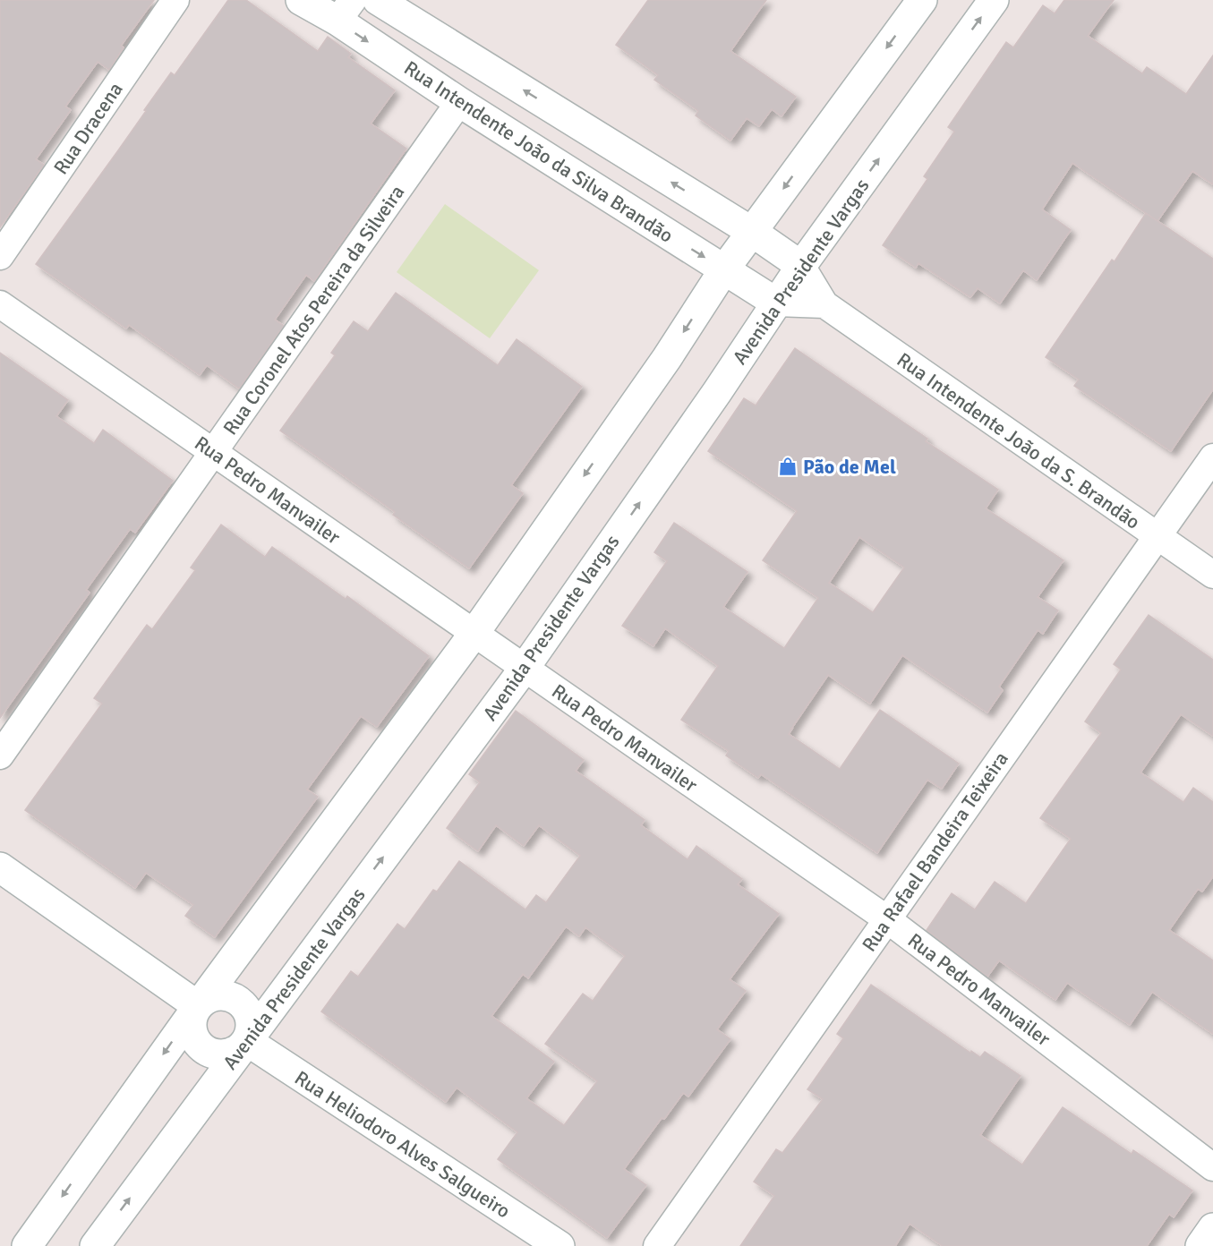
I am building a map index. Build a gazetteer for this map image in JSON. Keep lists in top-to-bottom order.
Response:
{
  "streets": {
    "main road": ["Rua Intendente João da Silva Brandão", "Avenida Presidente Vargas", "Rua Heliodoro Alves Salgueiro"],
    "street": [
      "Rua Dracena",
      "Rua Coronel Atos Pereira da Silveira",
      "Rua Intendente João da S. Brandão",
      "Rua Pedro Manvailer",
      "Rua Rafael Bandeira Teixeira"
    ]
  },
  "crossings": [
    ["Rua Intendente João da Silva Brandão", "Avenida Presidente Vargas"],
    ["Rua Intendente João da Silva Brandão", "Rua Coronel Atos Pereira da Silveira"],
    ["Rua Intendente João da Silva Brandão", "Rua Intendente João da S. Brandão"],
    ["Avenida Presidente Vargas", "Rua Intendente João da S. Brandão"],
    ["Avenida Presidente Vargas", "Rua Pedro Manvailer"],
    ["Avenida Presidente Vargas", "Rua Heliodoro Alves Salgueiro"],
    ["Rua Coronel Atos Pereira da Silveira", "Rua Pedro Manvailer"],
    ["Rua Intendente João da S. Brandão", "Rua Rafael Bandeira Teixeira"],
    ["Rua Pedro Manvailer", "Rua Rafael Bandeira Teixeira"]
  ],
  "places": {
    "shop": ["Pão de Mel"]
  }
}
